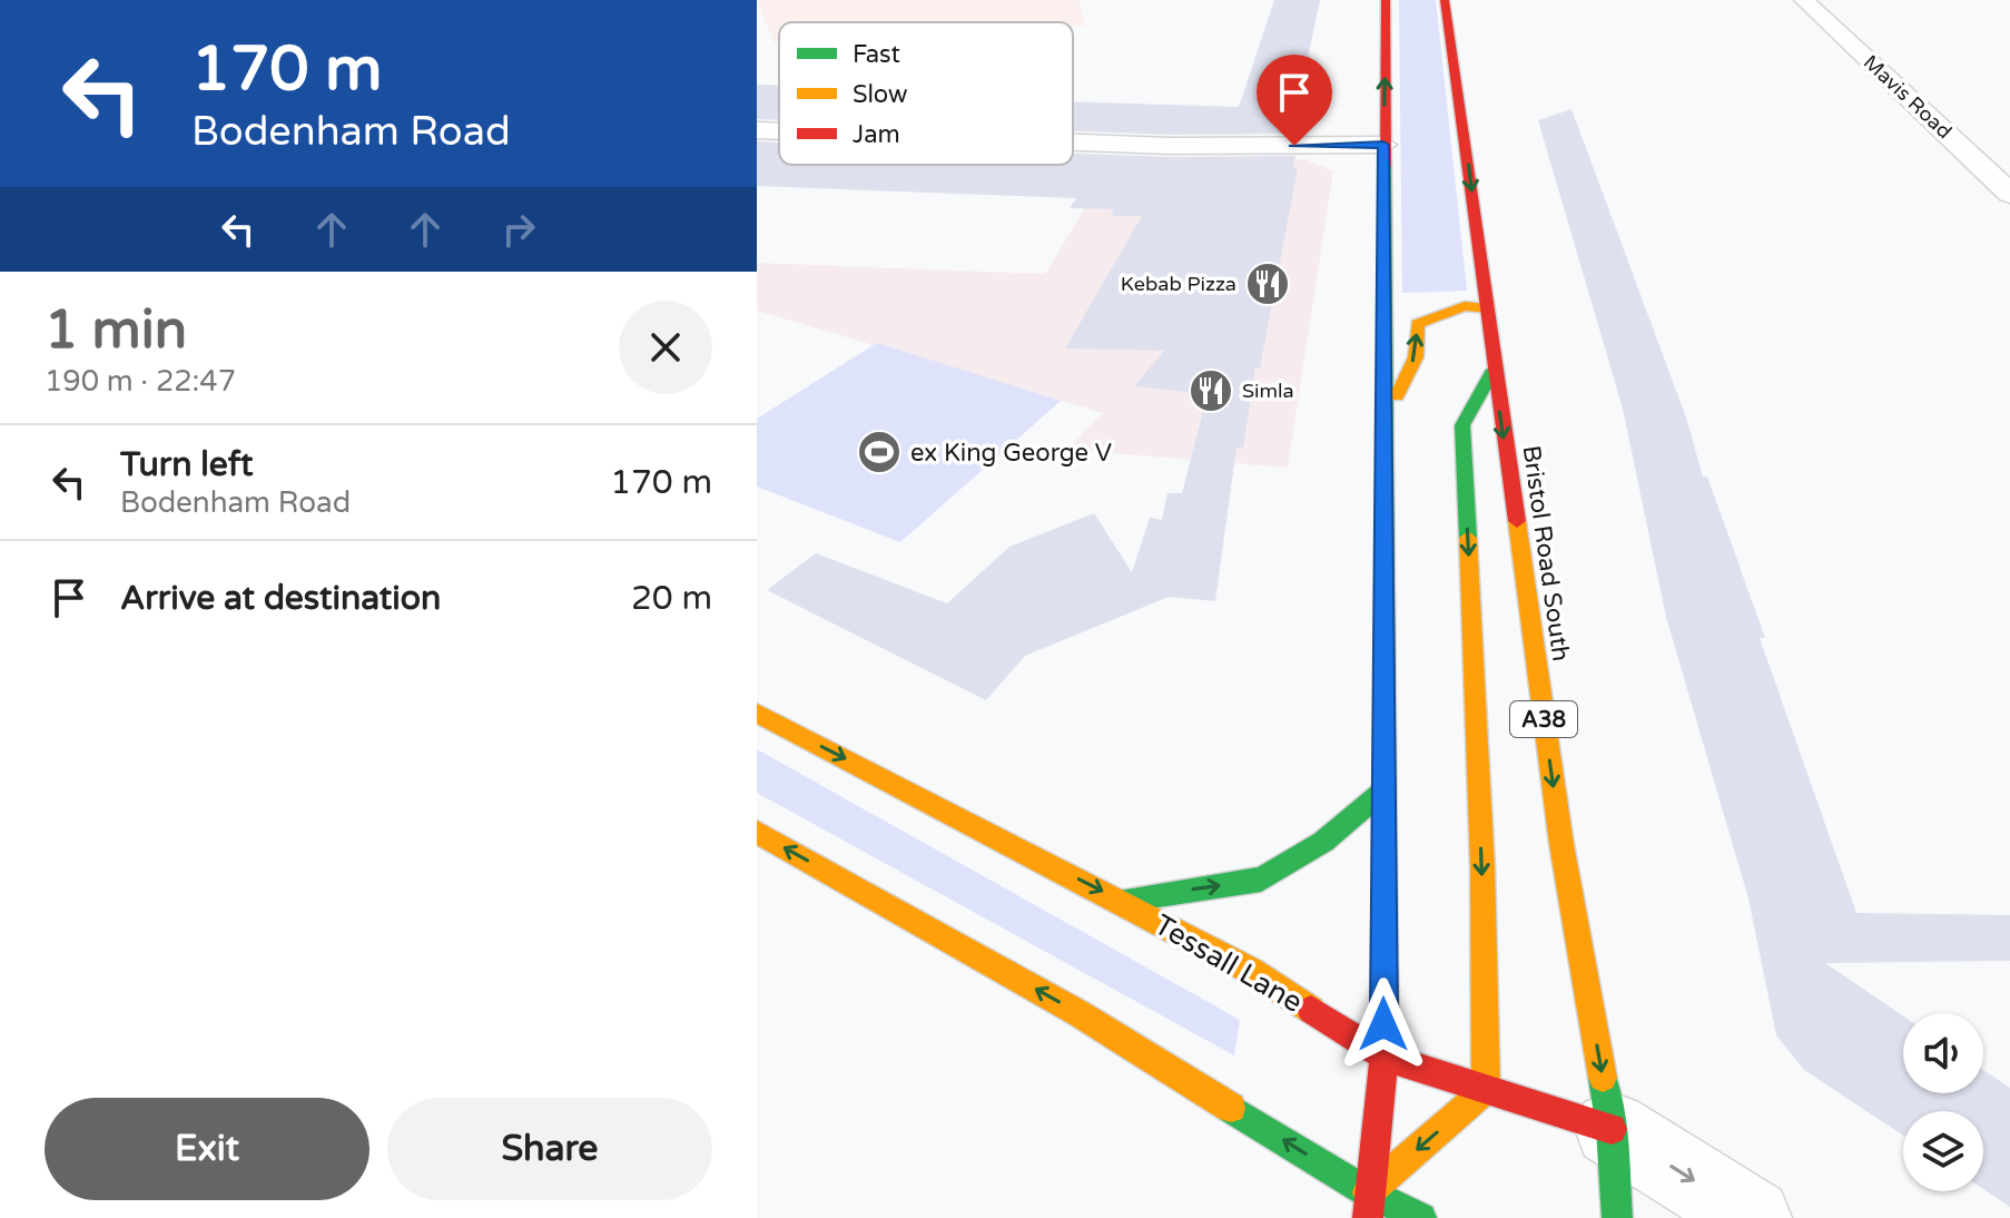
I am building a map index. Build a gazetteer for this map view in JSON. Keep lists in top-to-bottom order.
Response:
{
  "streets": {
    "main road": ["Bristol Road South", "A38", "Tessall Lane"],
    "street": ["Mavis Road"]
  },
  "crossings": [
    ["Bristol Road South", "Tessall Lane"]
  ],
  "places": {
    "restaurant": ["Kebab Pizza", "Simla"],
    "sports": ["ex King George V"]
  },
  "legend": ["Fast", "Slow", "Jam"],
  "page": {
    "turn": ["170 m", "Bodenham Road"],
    "heading": ["1 min", "190 m · 22:47"],
    "list": [
      {
        "name": "Turn left",
        "note": "Bodenham Road",
        "value": "170 m"
      },
      {
        "name": "Arrive at destination",
        "value": "20 m"
      }
    ],
    "buttons": ["Exit", "Share"]
  }
}
